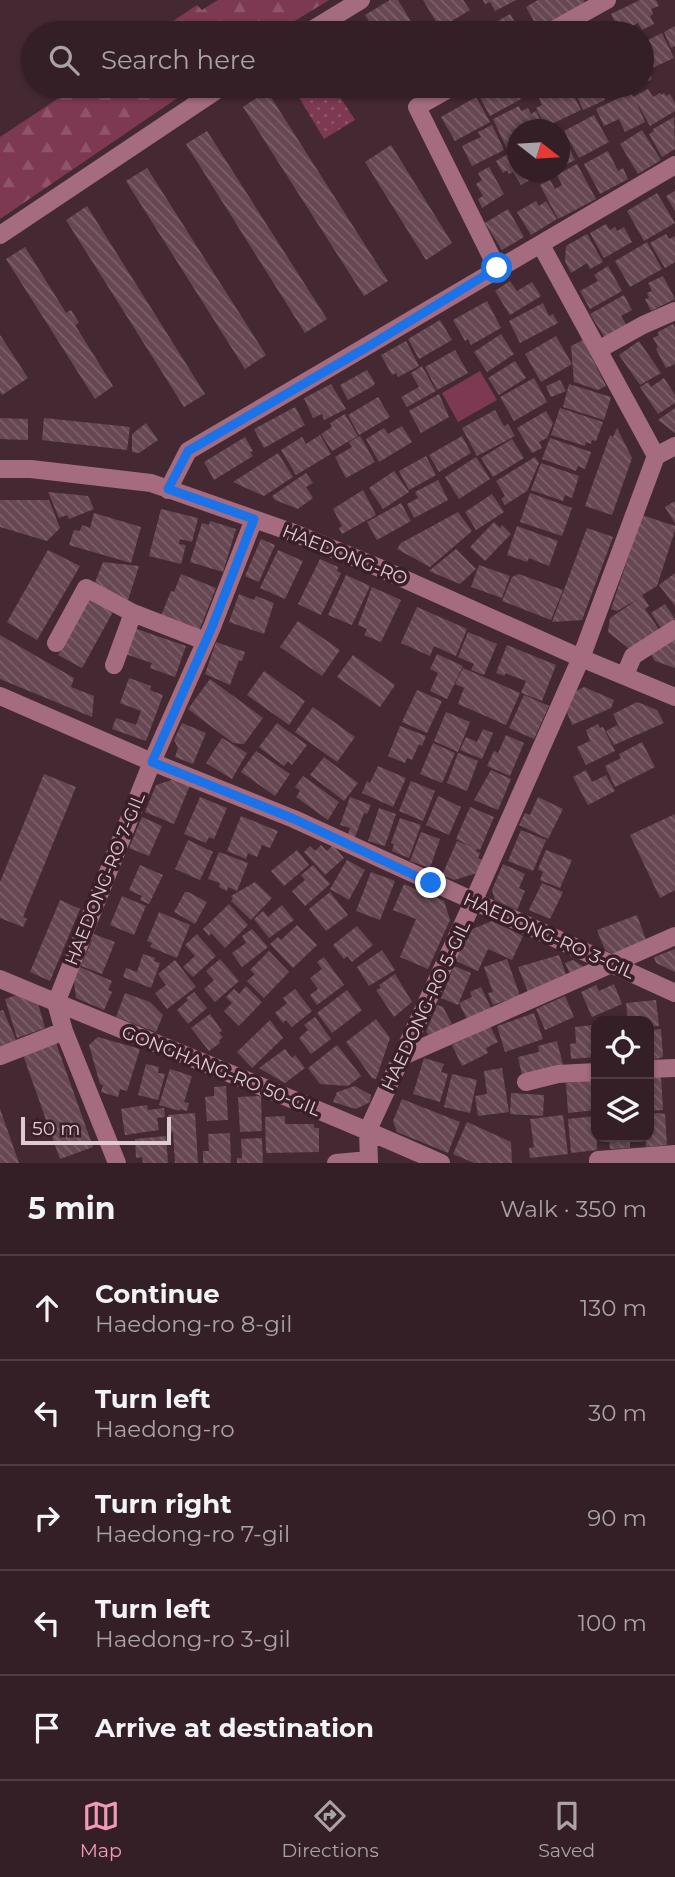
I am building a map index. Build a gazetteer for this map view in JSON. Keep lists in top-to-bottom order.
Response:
{
  "streets": {
    "street": [
      "HAEDONG-RO",
      "HAEDONG-RO 7-GIL",
      "HAEDONG-RO 3-GIL",
      "HAEDONG-RO 5-GIL",
      "GONGHANG-RO 50-GIL"
    ]
  },
  "crossings": [
    ["HAEDONG-RO", "HAEDONG-RO 7-GIL"],
    ["HAEDONG-RO", "HAEDONG-RO 5-GIL"],
    ["HAEDONG-RO 7-GIL", "HAEDONG-RO 3-GIL"],
    ["HAEDONG-RO 7-GIL", "GONGHANG-RO 50-GIL"],
    ["HAEDONG-RO 3-GIL", "HAEDONG-RO 5-GIL"],
    ["HAEDONG-RO 5-GIL", "GONGHANG-RO 50-GIL"]
  ],
  "scale_bar": "50 m",
  "north": "right",
  "page": {
    "search": "Search here",
    "scale": "50 m",
    "heading": ["5 min", "Walk · 350 m"],
    "list": [
      ["Continue", "Haedong-ro 8-gil", "130 m"],
      ["Turn left", "Haedong-ro", "30 m"],
      ["Turn right", "Haedong-ro 7-gil", "90 m"],
      ["Turn left", "Haedong-ro 3-gil", "100 m"],
      "Arrive at destination"
    ],
    "nav": ["Map", "Directions", "Saved"]
  }
}
